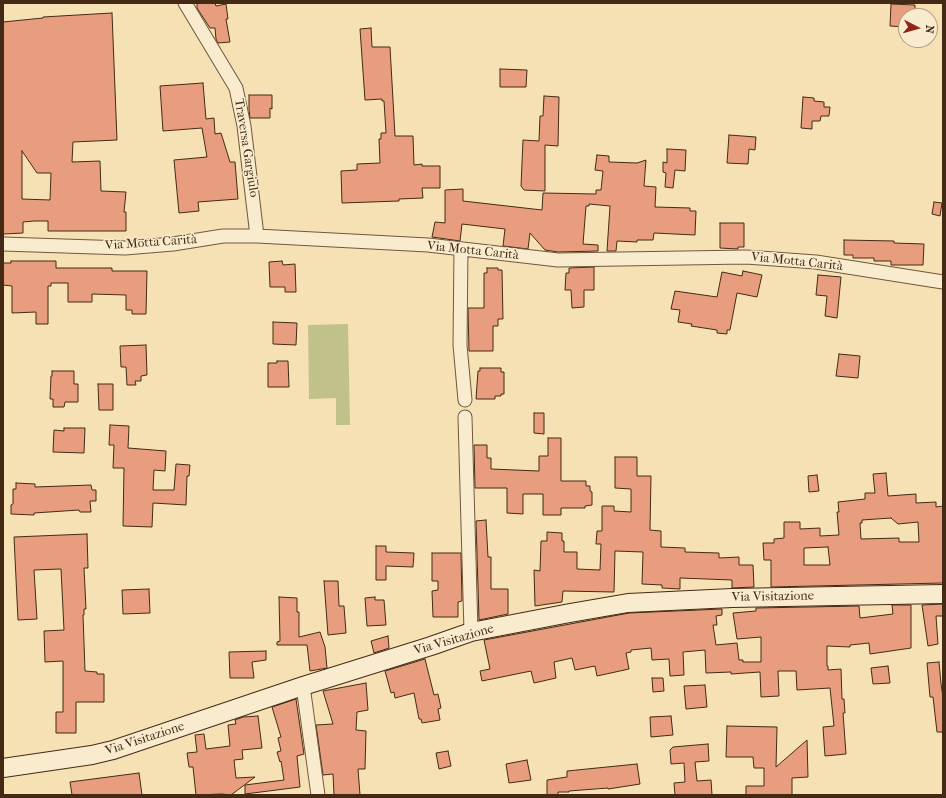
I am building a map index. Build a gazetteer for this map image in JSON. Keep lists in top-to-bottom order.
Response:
{
  "streets": {
    "street": ["Traversa Gargiulo", "Via Motta Carità", "Via Visitazione"]
  },
  "crossings": [
    ["Traversa Gargiulo", "Via Motta Carità"]
  ],
  "north": "right"
}
